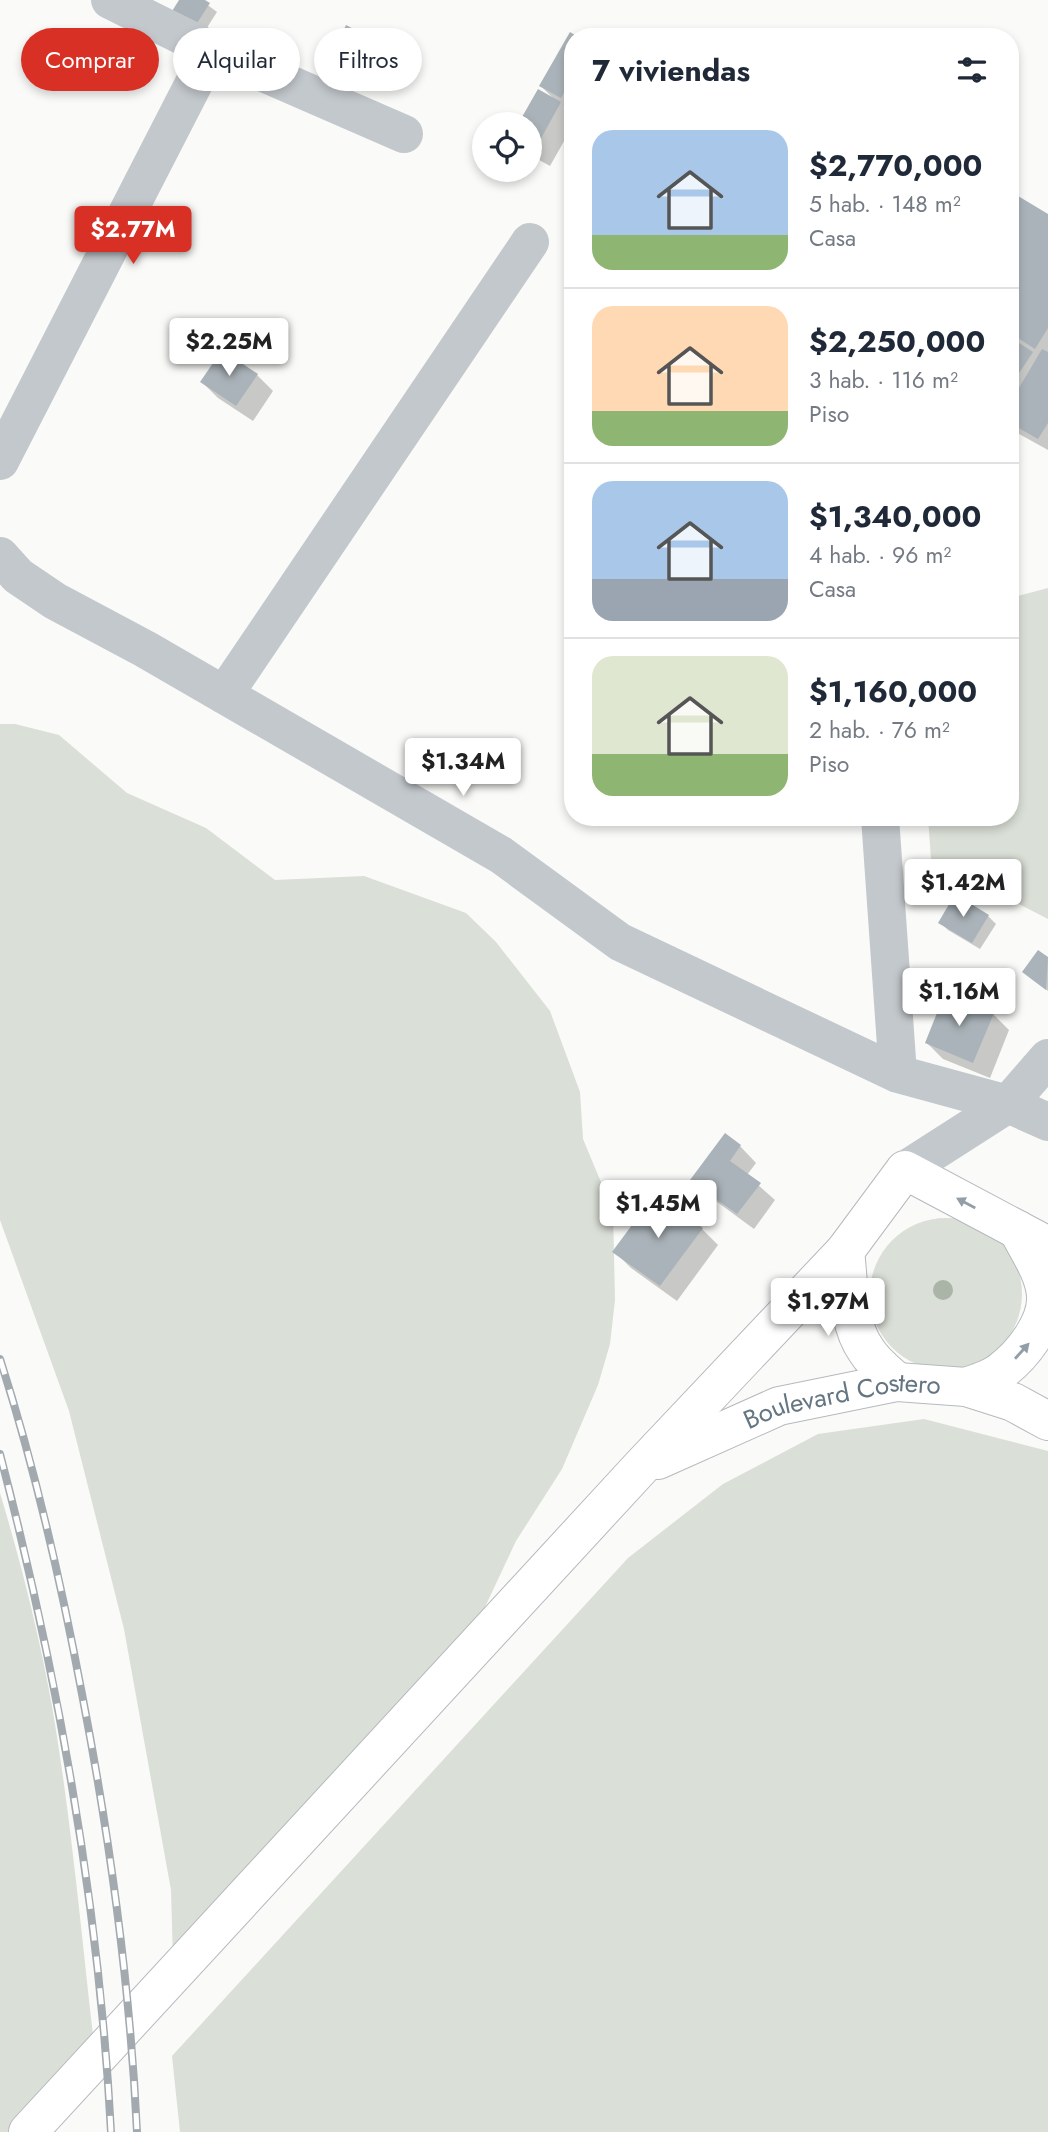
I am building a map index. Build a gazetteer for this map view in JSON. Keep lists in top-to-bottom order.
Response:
{
  "streets": {
    "main road": ["Boulevard Costero"]
  },
  "page": {
    "chip": ["Comprar", "Alquilar", "Filtros"],
    "heading": "7 viviendas",
    "list": [
      {
        "name": "$2,770,000",
        "note": "5 hab. · 148 m² · Casa"
      },
      {
        "name": "$2,250,000",
        "note": "3 hab. · 116 m² · Piso"
      },
      {
        "name": "$1,340,000",
        "note": "4 hab. · 96 m² · Casa"
      },
      {
        "name": "$1,160,000",
        "note": "2 hab. · 76 m² · Piso"
      }
    ],
    "price": [
      "$2.77M",
      "$2.25M",
      "$1.34M",
      "$1.42M",
      "$1.16M",
      "$1.45M",
      "$1.97M"
    ]
  }
}
